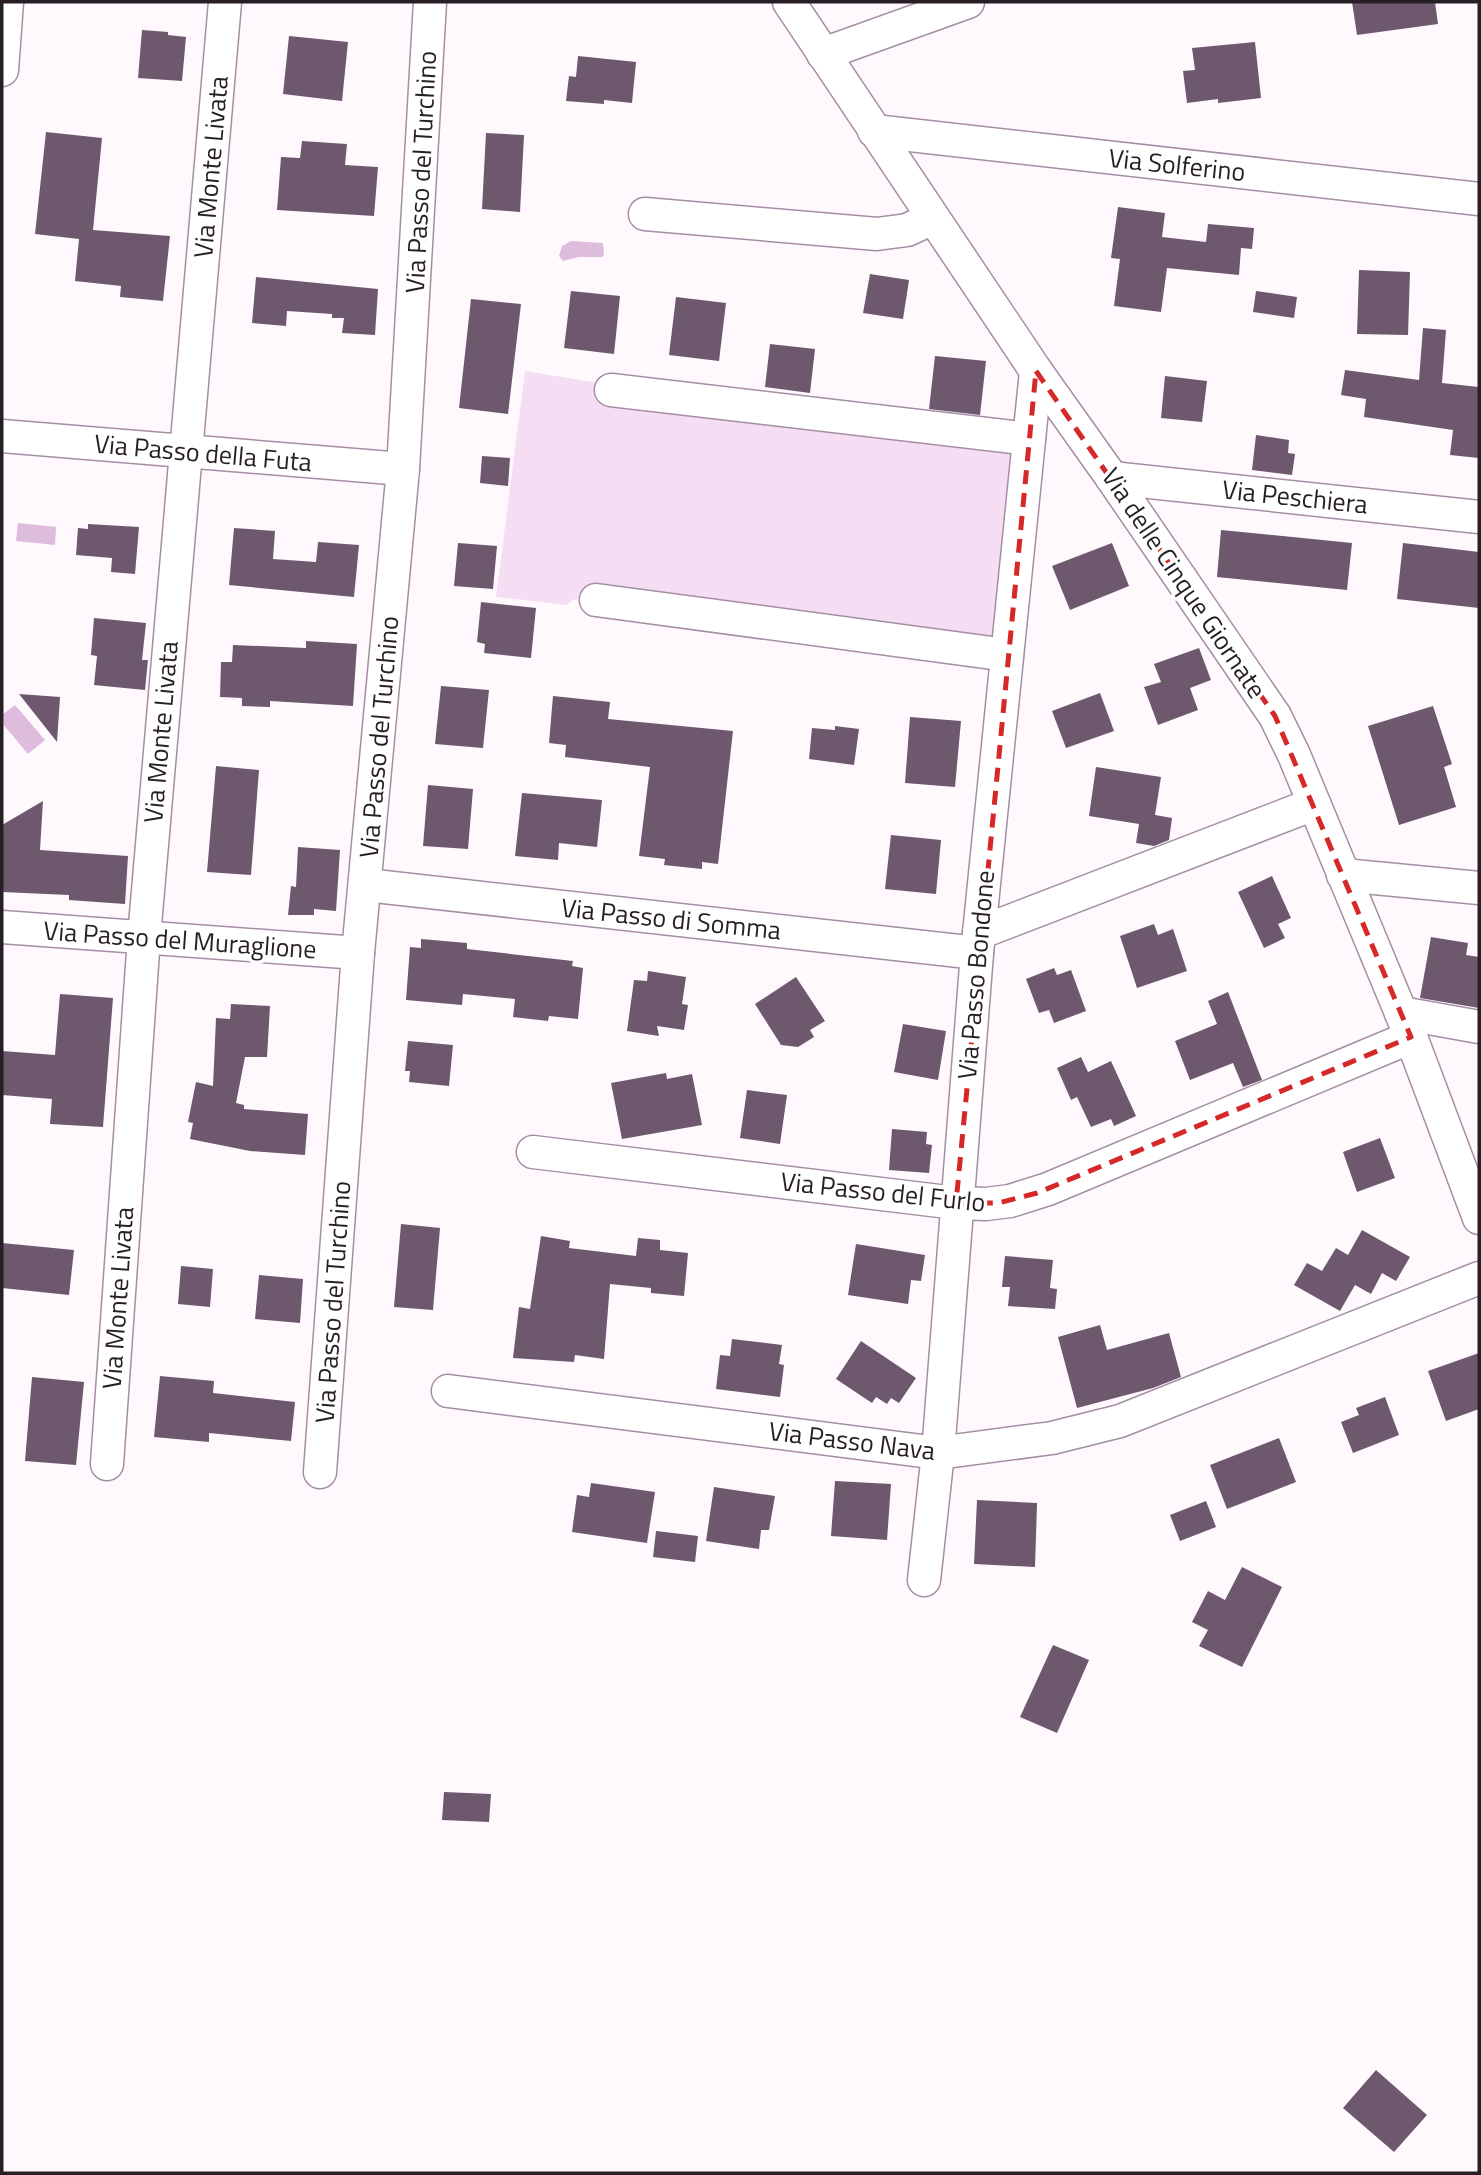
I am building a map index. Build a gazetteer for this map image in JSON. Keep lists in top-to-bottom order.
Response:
{
  "streets": {
    "street": [
      "Via Solferino",
      "Via Monte Livata",
      "Via Passo del Turchino",
      "Via Passo della Futa",
      "Via Peschiera",
      "Via delle Cinque Giornate",
      "Via Passo di Somma",
      "Via Passo del Muraglione",
      "Via Passo Bondone",
      "Via Passo del Furlo",
      "Via Passo Nava"
    ]
  },
  "crossings": [
    ["Via Solferino", "Via delle Cinque Giornate"],
    ["Via Monte Livata", "Via Passo della Futa"],
    ["Via Monte Livata", "Via Passo del Muraglione"],
    ["Via Passo del Turchino", "Via Passo della Futa"],
    ["Via Passo del Turchino", "Via Passo di Somma"],
    ["Via Passo del Turchino", "Via Passo del Muraglione"],
    ["Via Peschiera", "Via delle Cinque Giornate"],
    ["Via delle Cinque Giornate", "Via Passo di Somma"],
    ["Via delle Cinque Giornate", "Via Passo Bondone"],
    ["Via delle Cinque Giornate", "Via Passo del Furlo"],
    ["Via Passo di Somma", "Via Passo Bondone"],
    ["Via Passo Bondone", "Via Passo del Furlo"],
    ["Via Passo Bondone", "Via Passo Nava"]
  ]
}
